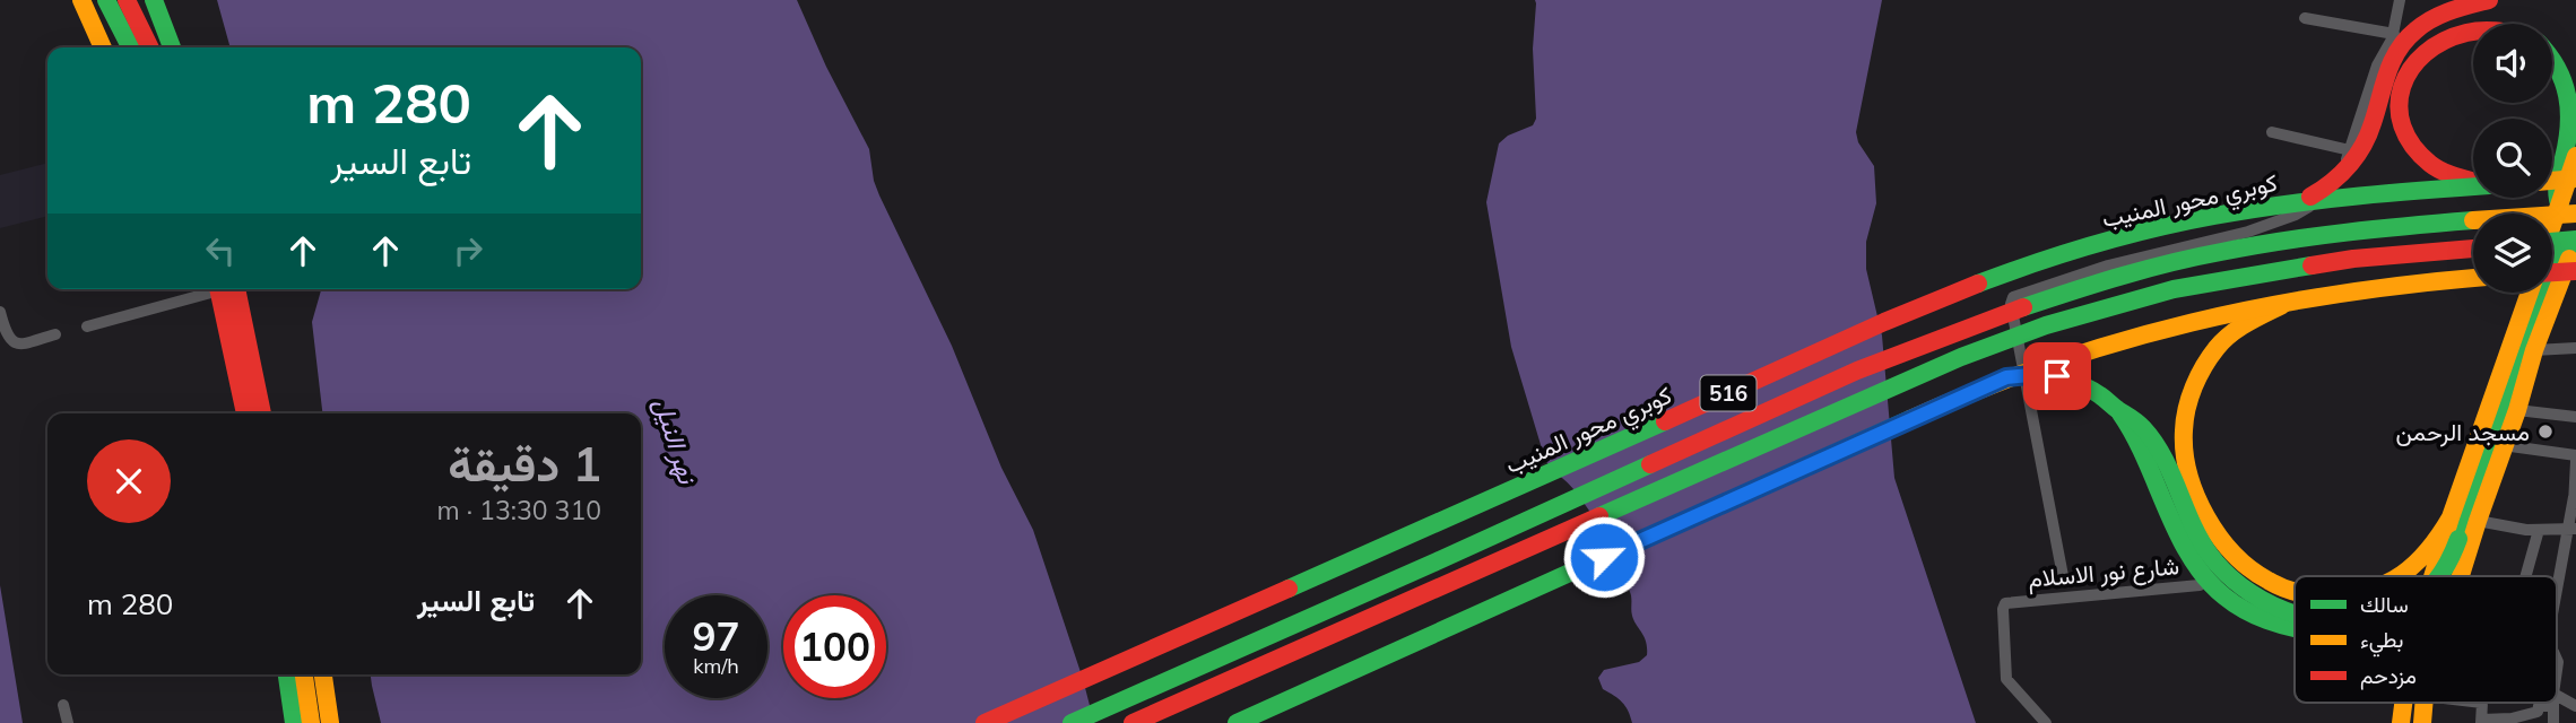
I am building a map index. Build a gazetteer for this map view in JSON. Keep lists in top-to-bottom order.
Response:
{
  "streets": {
    "main road": ["كوبري محور المنيب", "516"],
    "street": ["شارع نور الاسلام"]
  },
  "water": ["نهر النيل"],
  "places": ["مسجد الرحمن"],
  "legend": ["سالك", "بطيء", "مزدحم"],
  "page": {
    "turn": ["280 m", "تابع السير"],
    "heading": ["1 دقيقة", "310 m · 13:30"],
    "list": [
      {
        "name": "تابع السير",
        "value": "280 m"
      }
    ],
    "speed": "97 km/h",
    "limit": "100"
  }
}
